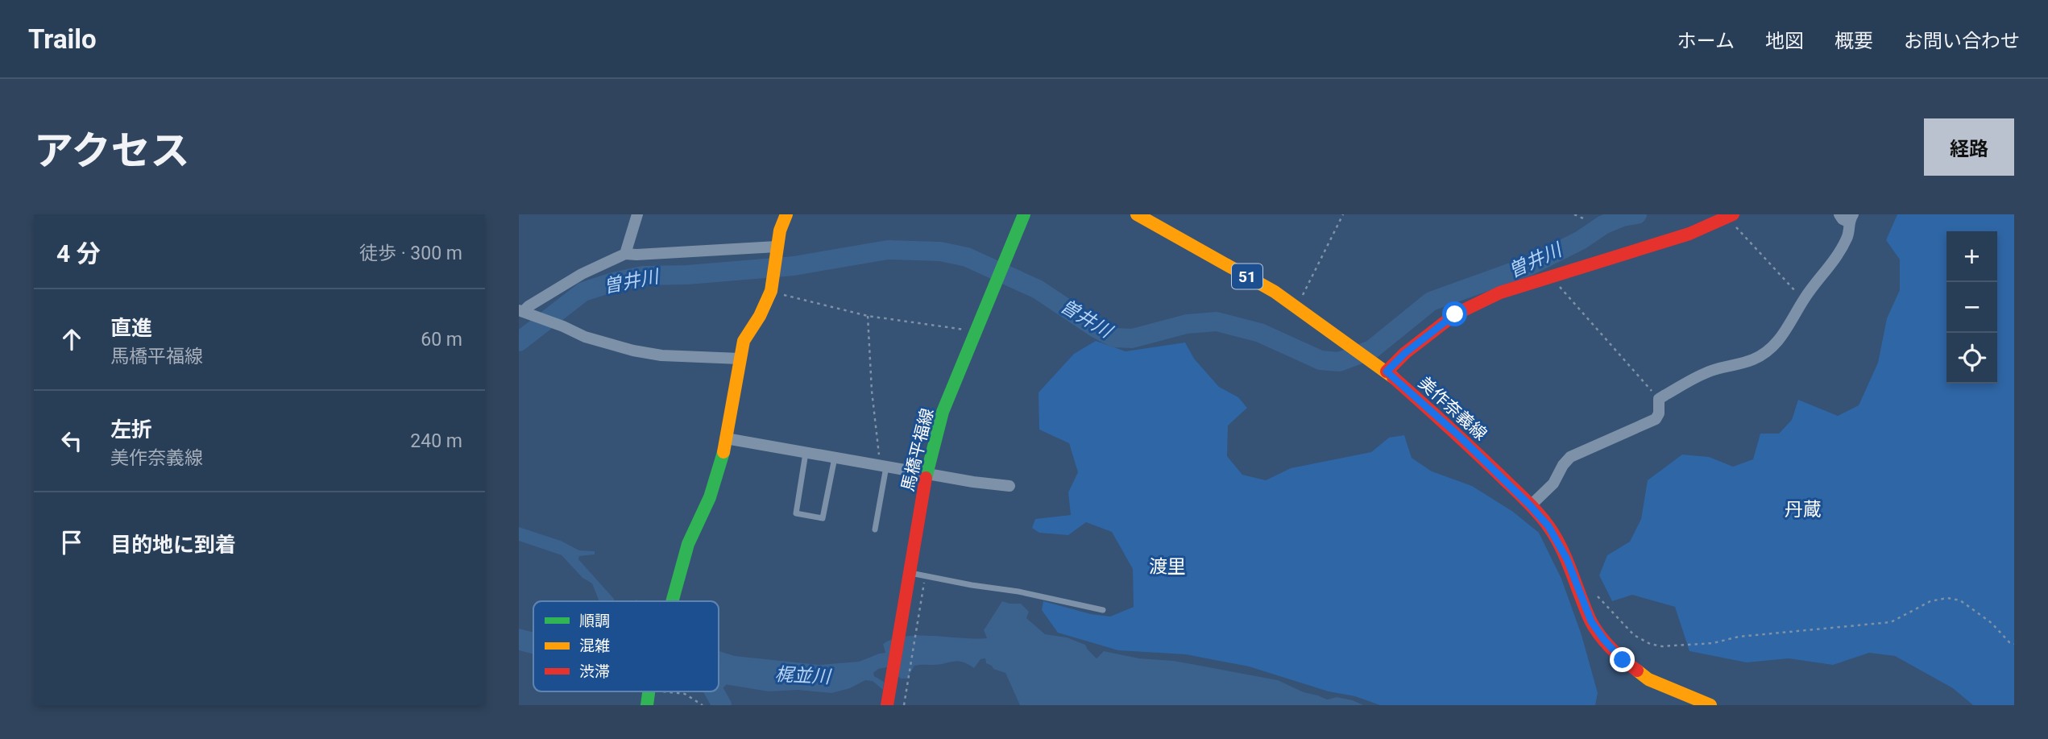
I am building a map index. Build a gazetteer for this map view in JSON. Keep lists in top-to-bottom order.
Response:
{
  "streets": {
    "main road": ["51", "美作奈義線", "馬橋平福線"]
  },
  "districts": ["丹蔵", "渡里"],
  "water": ["曽井川", "梶並川"],
  "legend": ["順調", "混雑", "渋滞"],
  "page": {
    "header": "Trailo",
    "nav": [
      "ホーム",
      "地図",
      "概要",
      "お問い合わせ"
    ],
    "title": "アクセス",
    "buttons": "経路",
    "heading": ["4 分", "徒歩 · 300 m"],
    "map_buttons": ["+", "−"],
    "list": [
      ["直進", "馬橋平福線", "60 m"],
      ["左折", "美作奈義線", "240 m"],
      "目的地に到着"
    ]
  }
}
